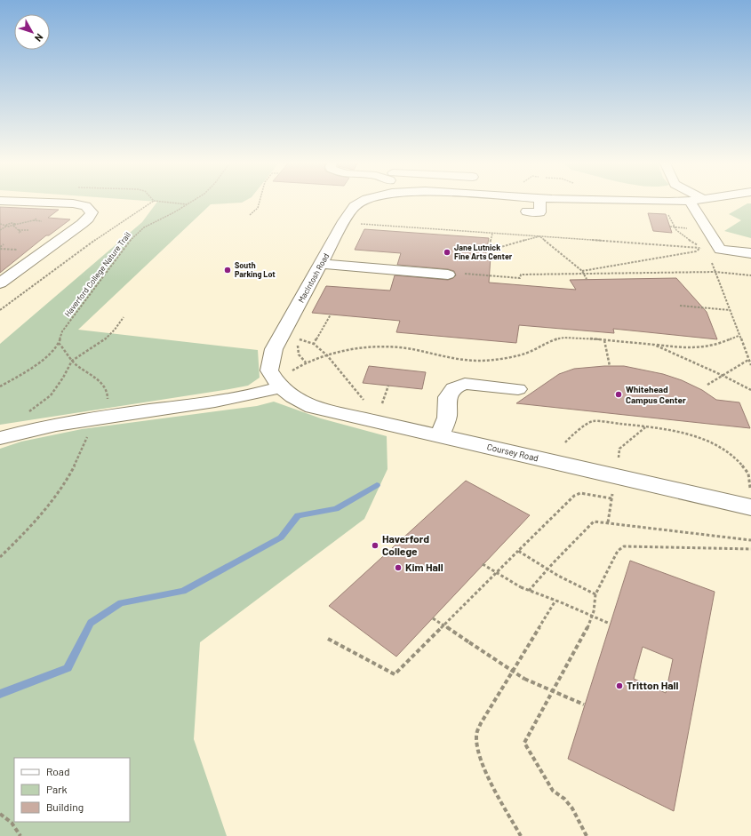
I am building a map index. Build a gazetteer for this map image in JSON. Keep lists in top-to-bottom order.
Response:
{
  "streets": {
    "street": ["MacIntosh Road", "Coursey Road"],
    "path": ["Haverford College Nature Trail"]
  },
  "crossings": [
    ["MacIntosh Road", "Coursey Road"]
  ],
  "places": [
    "Jane Lutnick Fine Arts Center",
    "South Parking Lot",
    "Whitehead Campus Center",
    "Haverford College",
    "Kim Hall",
    "Tritton Hall"
  ],
  "legend": ["Road", "Park", "Building"],
  "north": "bottom right"
}
